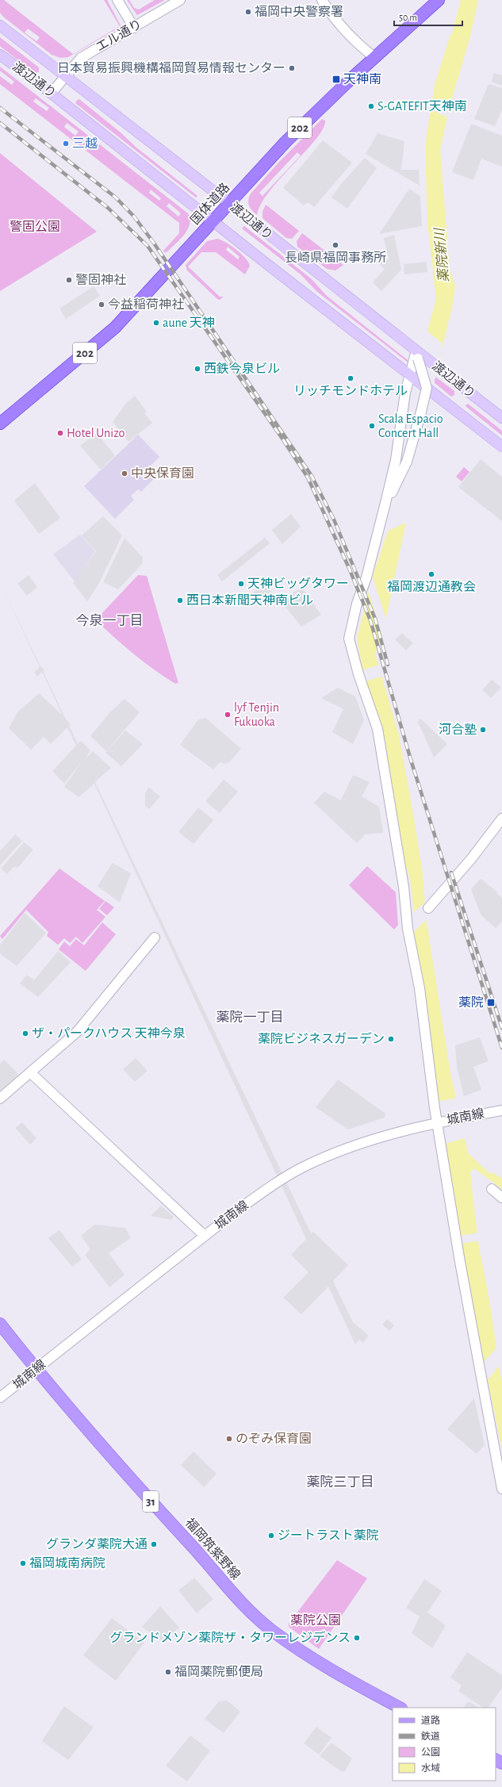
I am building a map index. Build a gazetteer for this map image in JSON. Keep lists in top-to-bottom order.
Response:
{
  "streets": {
    "highway": ["202", "国体道路"],
    "main road": ["渡辺通り", "31", "福岡筑紫野線"],
    "street": ["エル通り", "城南線"]
  },
  "crossings": [
    ["エル通り", "渡辺通り"],
    ["渡辺通り", "国体道路"],
    ["城南線", "31"],
    ["城南線", "福岡筑紫野線"],
    ["31", "福岡筑紫野線"]
  ],
  "districts": ["今泉一丁目", "薬院一丁目", "薬院三丁目"],
  "water": ["薬院新川"],
  "parks": ["警固公園", "薬院公園"],
  "places": {
    "other": [
      "福岡中央警察署",
      "日本貿易振興機構福岡貿易情報センター",
      "S-GATEFIT天神南",
      "三越",
      "長崎県福岡事務所",
      "警固神社",
      "今益稲荷神社",
      "aune 天神",
      "西鉄今泉ビル",
      "リッチモンドホテル",
      "Scala Espacio Concert Hall",
      "Hotel Unizo",
      "中央保育園",
      "福岡渡辺通教会",
      "天神ビッグタワー",
      "西日本新聞天神南ビル",
      "lyf Tenjin Fukuoka",
      "河合塾",
      "ザ・パークハウス 天神今泉",
      "薬院ビジネスガーデン",
      "のぞみ保育園",
      "ジートラスト薬院",
      "グランダ薬院大通",
      "福岡城南病院",
      "グランドメゾン薬院ザ・タワーレジデンス",
      "福岡薬院郵便局"
    ],
    "transit": ["天神南", "薬院"]
  },
  "legend": [
    "道路",
    "鉄道",
    "公園",
    "水域"
  ],
  "scale_bar": "50 m"
}
